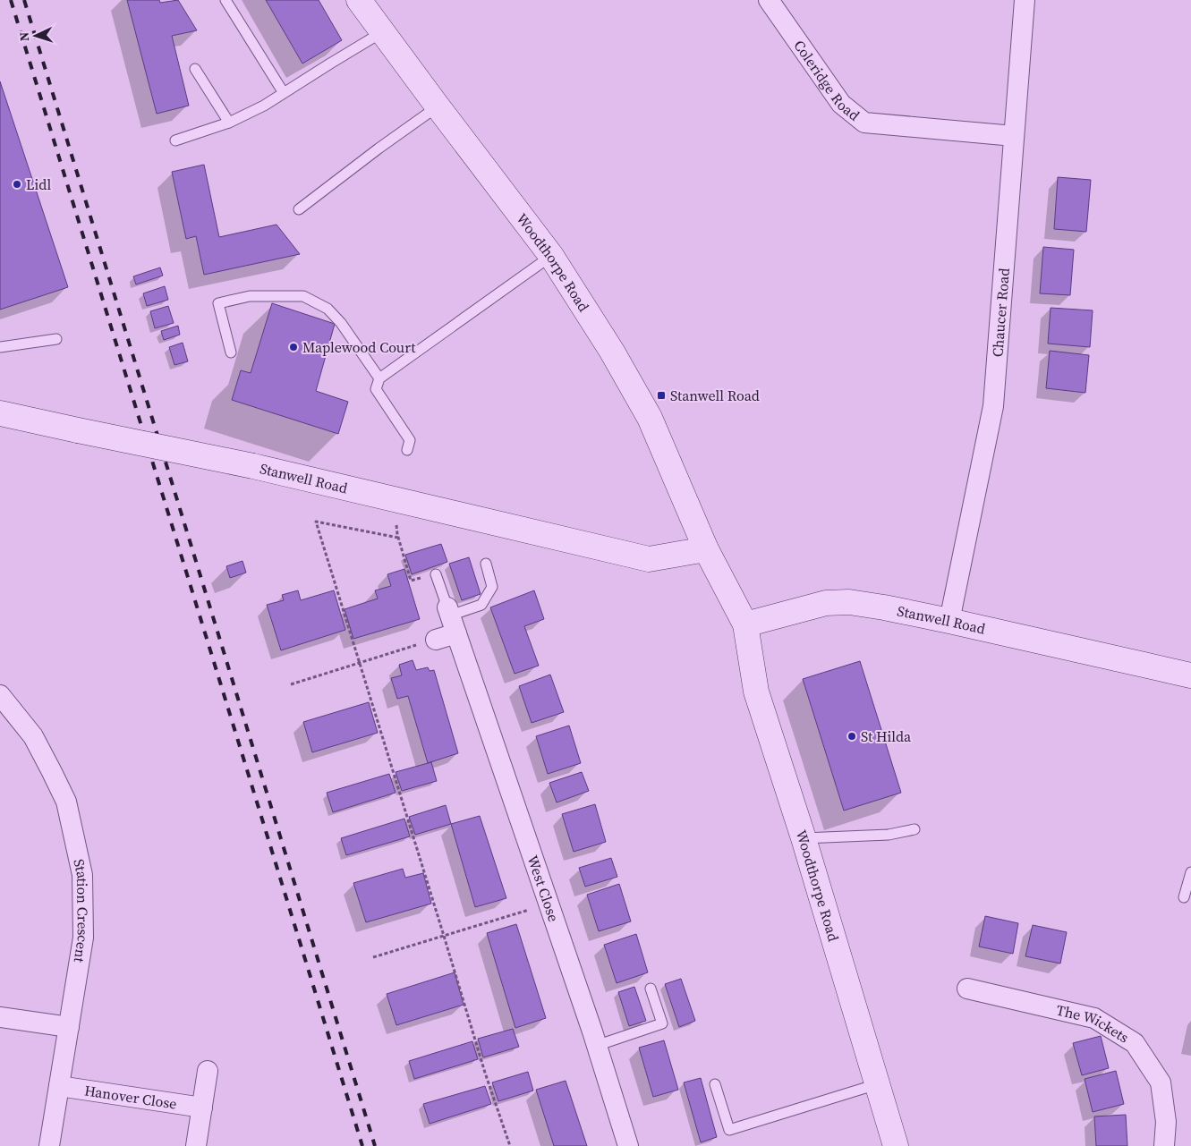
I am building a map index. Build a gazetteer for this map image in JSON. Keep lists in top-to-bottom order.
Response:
{
  "streets": {
    "street": [
      "Coleridge Road",
      "Woodthorpe Road",
      "Chaucer Road",
      "Stanwell Road",
      "West Close",
      "Station Crescent",
      "The Wickets",
      "Hanover Close"
    ]
  },
  "crossings": [
    ["Coleridge Road", "Chaucer Road"],
    ["Woodthorpe Road", "Stanwell Road"],
    ["Chaucer Road", "Stanwell Road"],
    ["Station Crescent", "Hanover Close"]
  ],
  "places": {
    "other": ["Lidl", "Maplewood Court", "St Hilda"],
    "transit": ["Stanwell Road"]
  },
  "north": "left"
}
